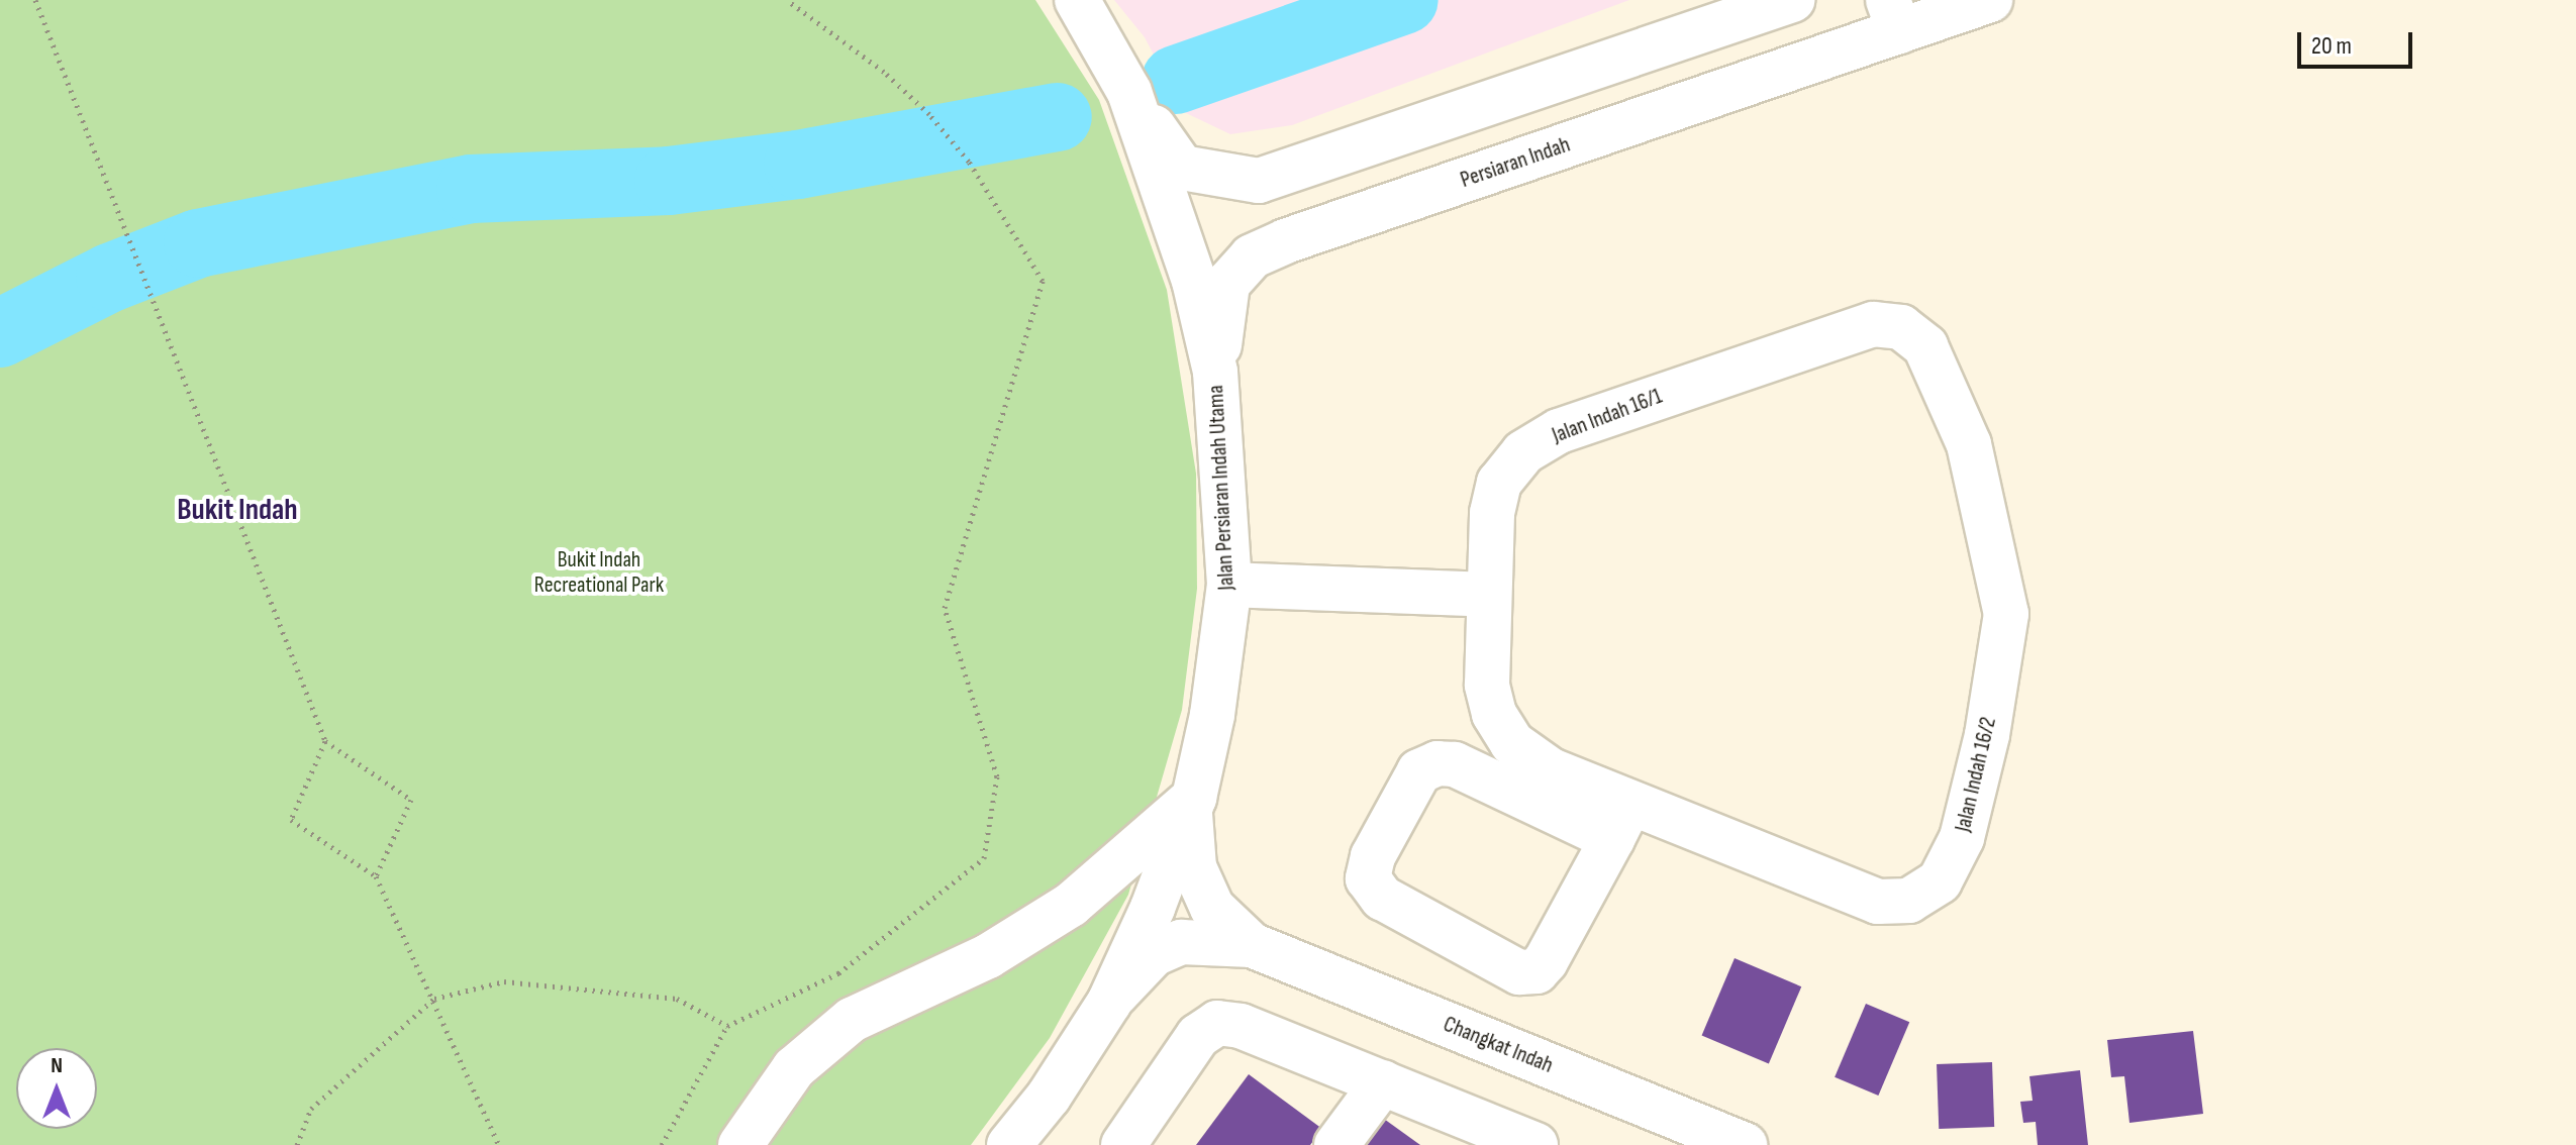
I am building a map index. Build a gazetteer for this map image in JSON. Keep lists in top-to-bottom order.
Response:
{
  "streets": {
    "main road": [
      "Persiaran Indah",
      "Jalan Indah 16/1",
      "Jalan Persiaran Indah Utama",
      "Jalan Indah 16/2",
      "Changkat Indah"
    ]
  },
  "crossings": [
    ["Persiaran Indah", "Jalan Persiaran Indah Utama"],
    ["Jalan Indah 16/1", "Jalan Indah 16/2"],
    ["Jalan Persiaran Indah Utama", "Changkat Indah"]
  ],
  "districts": ["Bukit Indah"],
  "parks": ["Bukit Indah Recreational Park"],
  "scale_bar": "20 m",
  "north": "top"
}
